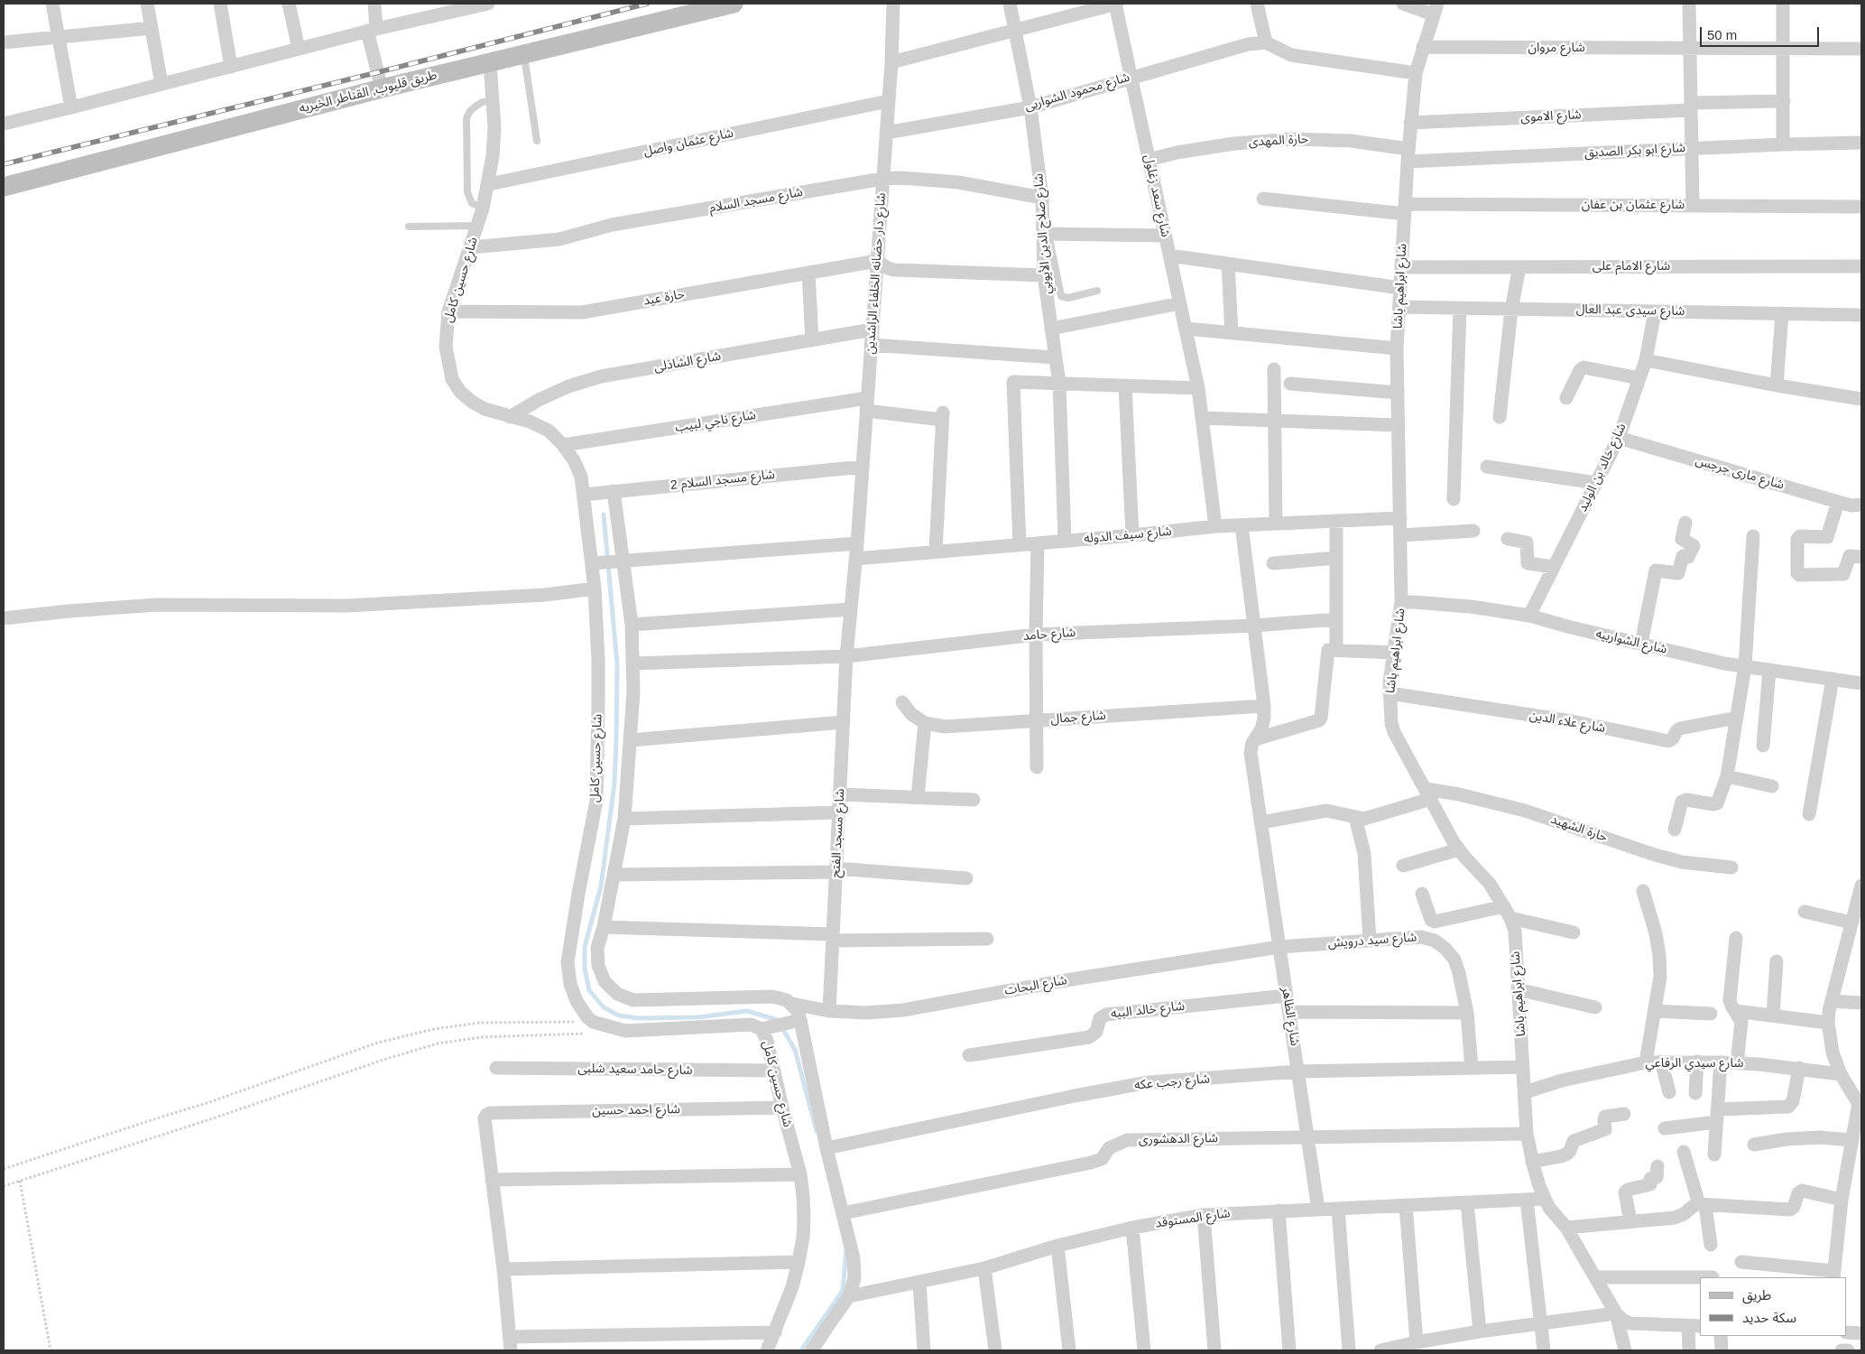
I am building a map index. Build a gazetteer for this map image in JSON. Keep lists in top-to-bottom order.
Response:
{
  "streets": {
    "main road": ["طريق قليوب, القناطر الخيريه"],
    "street": [
      "شارع مروان",
      "شارع محمود الشواربى",
      "شارع الاموى",
      "حارة المهدى",
      "شارع عثمان واصل",
      "شارع ابو بكر الصديق",
      "شارع سعد زغلول",
      "شارع مسجد السلام",
      "شارع عثمان بن عفان",
      "شارع صلاح الدين الأيوبي",
      "شارع الامام على",
      "شارع دار حضانه الخلفاء الراشدين",
      "شارع حسين كامل",
      "شارع ابراهيم باشا",
      "حارة عيد",
      "شارع سيدى عبد العال",
      "شارع الشاذلى",
      "شارع ناجي لبيب",
      "شارع خالد بن الوليد",
      "شارع مارى جرجس",
      "شارع مسجد السلام 2",
      "شارع سيف الدوله",
      "شارع حامد",
      "شارع الشواربيه",
      "شارع جمال",
      "شارع علاء الدين",
      "حارة الشهيد",
      "شارع مسجد الفتح",
      "شارع سيد درويش",
      "شارع البحات",
      "شارع خالد البيه",
      "شارع الظاهر",
      "شارع سيدي الرفاعي",
      "شارع حامد سعيد شلبى",
      "شارع رجب عكه",
      "شارع احمد حسين",
      "شارع الدهشورى",
      "شارع المستوقد"
    ]
  },
  "crossings": [
    ["شارع مروان", "شارع ابراهيم باشا"],
    ["طريق قليوب, القناطر الخيريه", "شارع حسين كامل"],
    ["شارع محمود الشواربى", "شارع سعد زغلول"],
    ["شارع محمود الشواربى", "شارع صلاح الدين الأيوبي"],
    ["شارع محمود الشواربى", "شارع دار حضانه الخلفاء الراشدين"],
    ["شارع الاموى", "شارع ابراهيم باشا"],
    ["حارة المهدى", "شارع ابو بكر الصديق"],
    ["حارة المهدى", "شارع سعد زغلول"],
    ["حارة المهدى", "شارع ابراهيم باشا"],
    ["شارع عثمان واصل", "شارع دار حضانه الخلفاء الراشدين"],
    ["شارع عثمان واصل", "شارع حسين كامل"],
    ["شارع ابو بكر الصديق", "شارع ابراهيم باشا"],
    ["شارع سعد زغلول", "شارع سيف الدوله"],
    ["شارع مسجد السلام", "شارع صلاح الدين الأيوبي"],
    ["شارع مسجد السلام", "شارع دار حضانه الخلفاء الراشدين"],
    ["شارع مسجد السلام", "شارع حسين كامل"],
    ["شارع عثمان بن عفان", "شارع ابراهيم باشا"],
    ["شارع صلاح الدين الأيوبي", "شارع سيف الدوله"],
    ["شارع الامام على", "شارع ابراهيم باشا"],
    ["شارع دار حضانه الخلفاء الراشدين", "حارة عيد"],
    ["شارع دار حضانه الخلفاء الراشدين", "شارع الشاذلى"],
    ["شارع دار حضانه الخلفاء الراشدين", "شارع ناجي لبيب"],
    ["شارع دار حضانه الخلفاء الراشدين", "شارع مسجد السلام 2"],
    ["شارع دار حضانه الخلفاء الراشدين", "شارع سيف الدوله"],
    ["شارع دار حضانه الخلفاء الراشدين", "شارع مسجد الفتح"],
    ["شارع حسين كامل", "حارة عيد"],
    ["شارع حسين كامل", "شارع الشاذلى"],
    ["شارع حسين كامل", "شارع ناجي لبيب"],
    ["شارع حسين كامل", "شارع مسجد السلام 2"],
    ["شارع حسين كامل", "شارع حامد سعيد شلبى"],
    ["شارع حسين كامل", "شارع احمد حسين"],
    ["شارع ابراهيم باشا", "شارع سيدى عبد العال"],
    ["شارع ابراهيم باشا", "شارع سيف الدوله"],
    ["شارع ابراهيم باشا", "شارع الشواربيه"],
    ["شارع ابراهيم باشا", "شارع علاء الدين"],
    ["شارع ابراهيم باشا", "حارة الشهيد"],
    ["شارع ابراهيم باشا", "شارع سيدي الرفاعي"],
    ["شارع ابراهيم باشا", "شارع رجب عكه"],
    ["شارع ابراهيم باشا", "شارع الدهشورى"],
    ["شارع ابراهيم باشا", "شارع المستوقد"],
    ["شارع سيدى عبد العال", "شارع خالد بن الوليد"],
    ["شارع ناجي لبيب", "شارع سيف الدوله"],
    ["شارع خالد بن الوليد", "شارع مارى جرجس"],
    ["شارع خالد بن الوليد", "شارع الشواربيه"],
    ["شارع سيف الدوله", "شارع الظاهر"],
    ["شارع حامد", "شارع مسجد الفتح"],
    ["شارع حامد", "شارع الظاهر"],
    ["شارع جمال", "شارع الظاهر"],
    ["شارع مسجد الفتح", "شارع البحات"],
    ["شارع سيد درويش", "شارع البحات"],
    ["شارع سيد درويش", "شارع الظاهر"],
    ["شارع سيد درويش", "شارع رجب عكه"],
    ["شارع البحات", "شارع الظاهر"],
    ["شارع خالد البيه", "شارع الظاهر"],
    ["شارع الظاهر", "شارع رجب عكه"],
    ["شارع الظاهر", "شارع الدهشورى"],
    ["شارع الظاهر", "شارع المستوقد"]
  ],
  "legend": ["طريق", "سكة حديد"],
  "scale_bar": "50 m"
}
